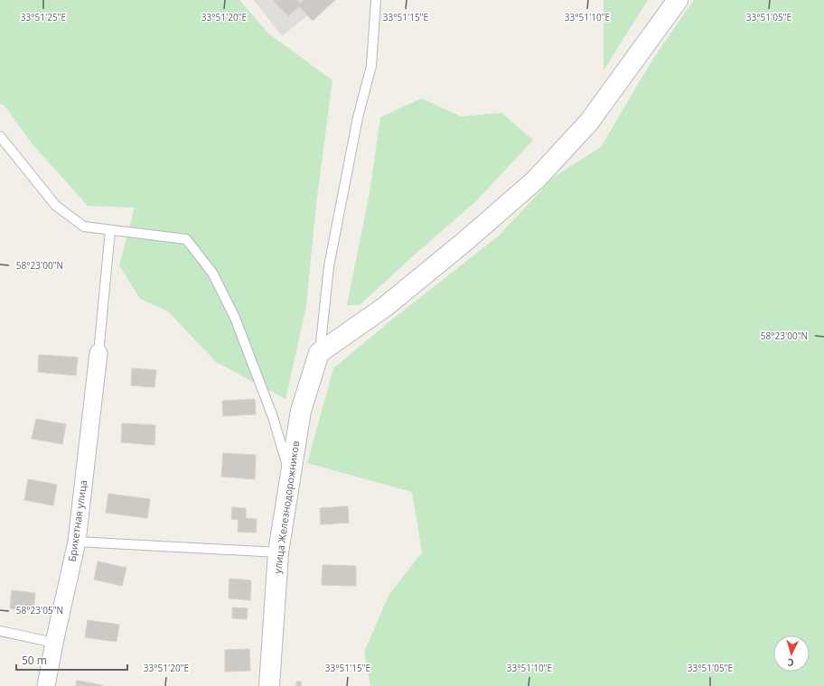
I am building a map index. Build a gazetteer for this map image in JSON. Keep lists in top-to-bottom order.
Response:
{
  "streets": {
    "street": ["улица Железнодорожников", "Брикетная улица"]
  },
  "scale_bar": "50 m",
  "north": "bottom",
  "coordinates": [
    "33°51'25\"E",
    "33°51'20\"E",
    "33°51'15\"E",
    "33°51'10\"E",
    "33°51'05\"E",
    "58°23'00\"N",
    "58°23'05\"N"
  ]
}
